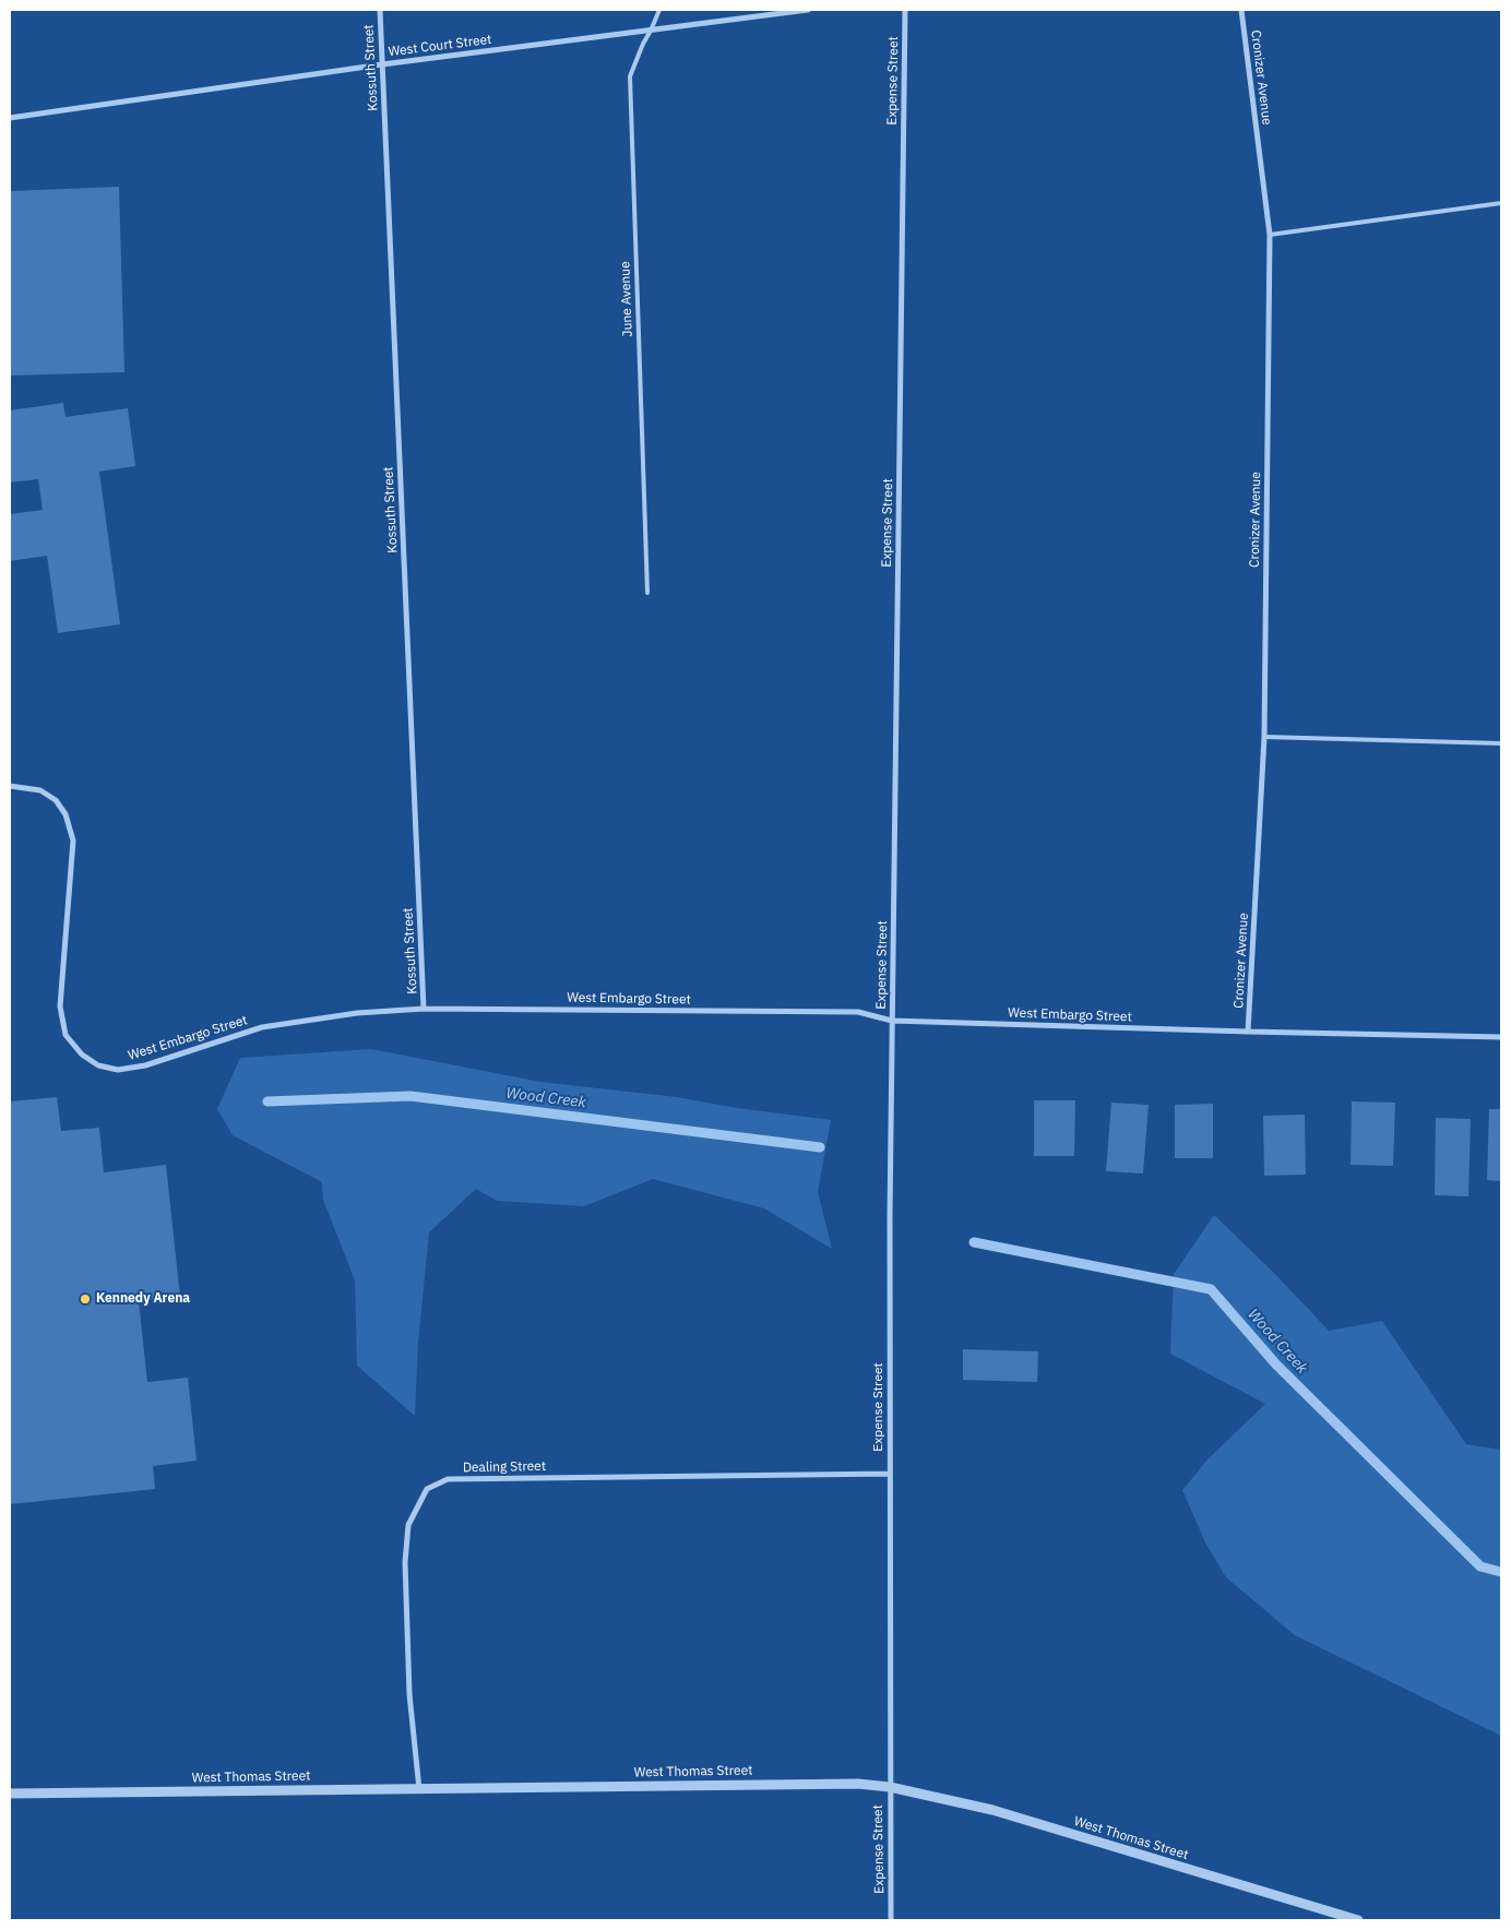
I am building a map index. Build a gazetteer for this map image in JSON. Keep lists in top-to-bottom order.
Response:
{
  "streets": {
    "street": [
      "West Court Street",
      "Kossuth Street",
      "Cronizer Avenue",
      "Expense Street",
      "West Embargo Street",
      "Dealing Street",
      "West Thomas Street"
    ],
    "lane": ["June Avenue"]
  },
  "crossings": [
    ["West Court Street", "Kossuth Street"],
    ["West Court Street", "June Avenue"],
    ["Kossuth Street", "West Embargo Street"],
    ["Cronizer Avenue", "West Embargo Street"],
    ["Expense Street", "West Embargo Street"],
    ["Expense Street", "Dealing Street"],
    ["Expense Street", "West Thomas Street"],
    ["Dealing Street", "West Thomas Street"]
  ],
  "water": ["Wood Creek"],
  "places": ["Kennedy Arena"]
}
